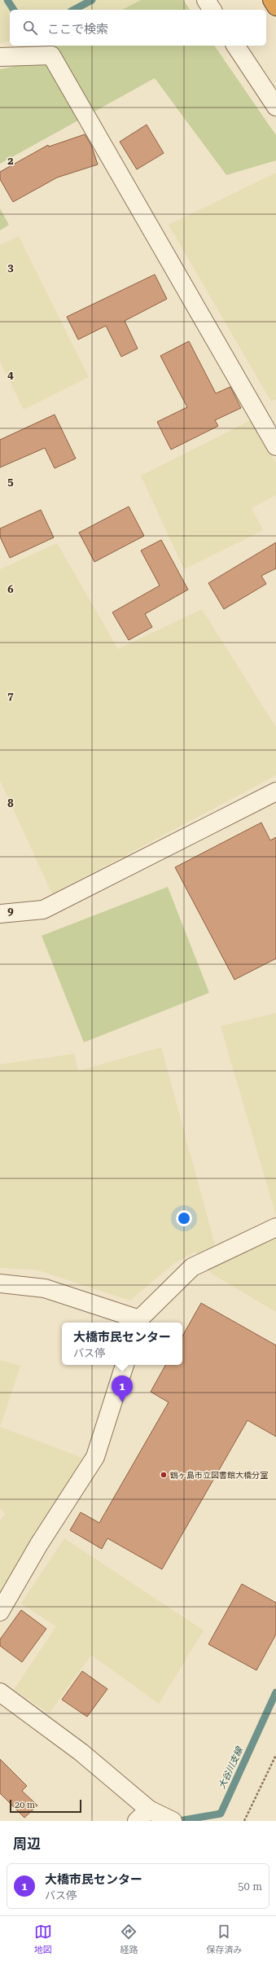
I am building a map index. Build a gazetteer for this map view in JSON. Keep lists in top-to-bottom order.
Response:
{
  "water": ["大谷川支線"],
  "places": ["鶴ヶ島市立図書館大橋分室"],
  "scale_bar": "20 m",
  "page": {
    "search": "ここで検索",
    "popup": ["大橋市民センター", "バス停"],
    "pins": "1",
    "scale": "20 m",
    "heading": "周辺",
    "list": [
      {
        "mark": "1",
        "name": "大橋市民センター",
        "note": "バス停",
        "value": "50 m"
      }
    ],
    "nav": ["地図", "経路", "保存済み"]
  },
  "grid": {
    "rows": [
      "2",
      "3",
      "4",
      "5",
      "6",
      "7",
      "8",
      "9"
    ]
  }
}
